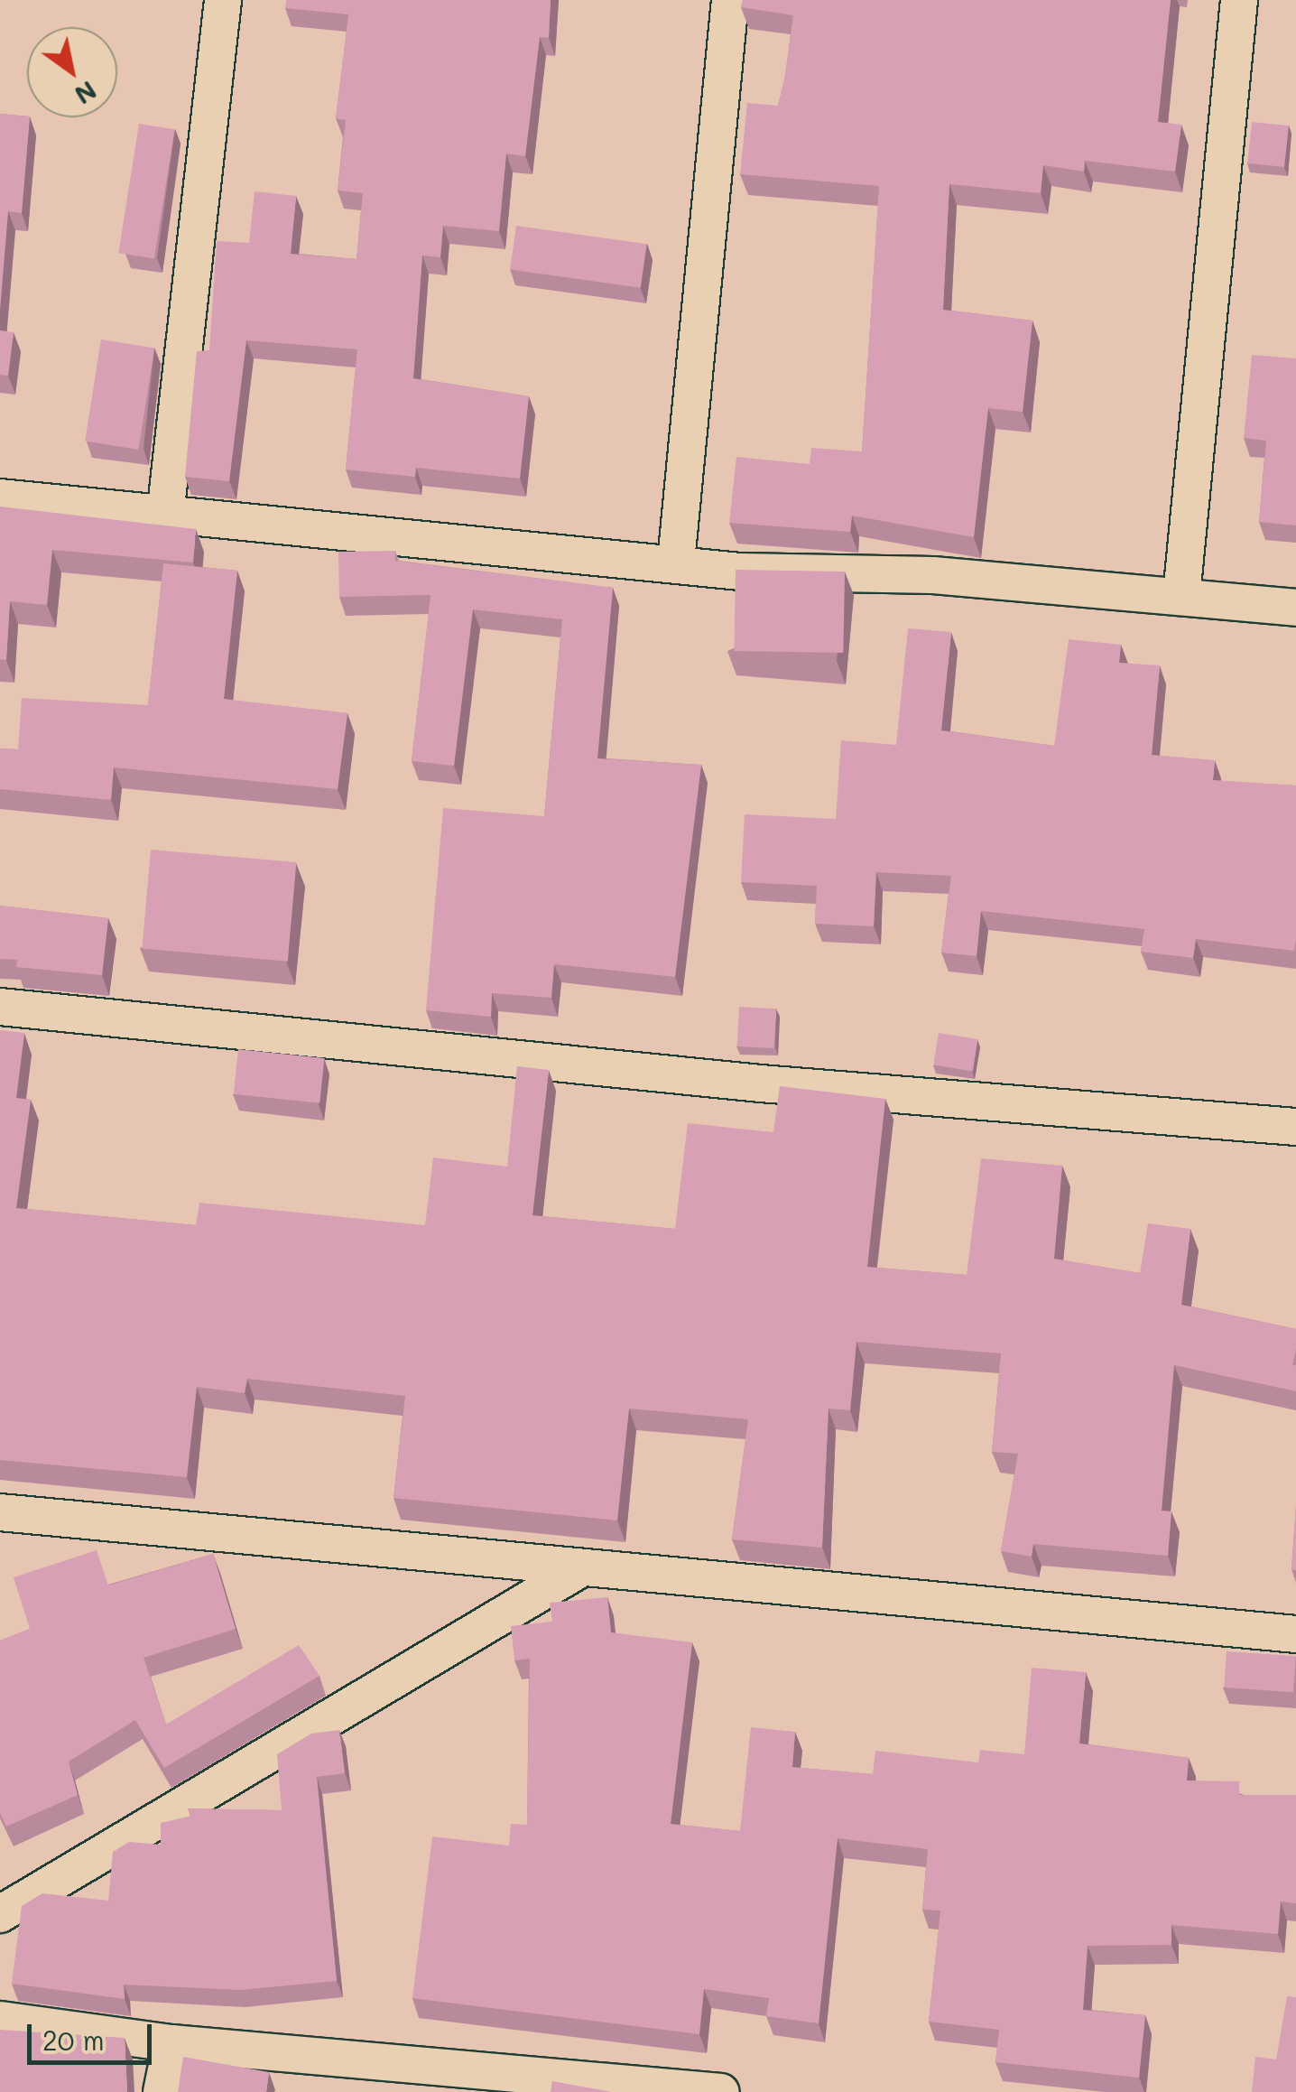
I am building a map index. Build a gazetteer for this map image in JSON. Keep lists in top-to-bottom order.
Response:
{
  "scale_bar": "20 m",
  "north": "bottom right"
}
